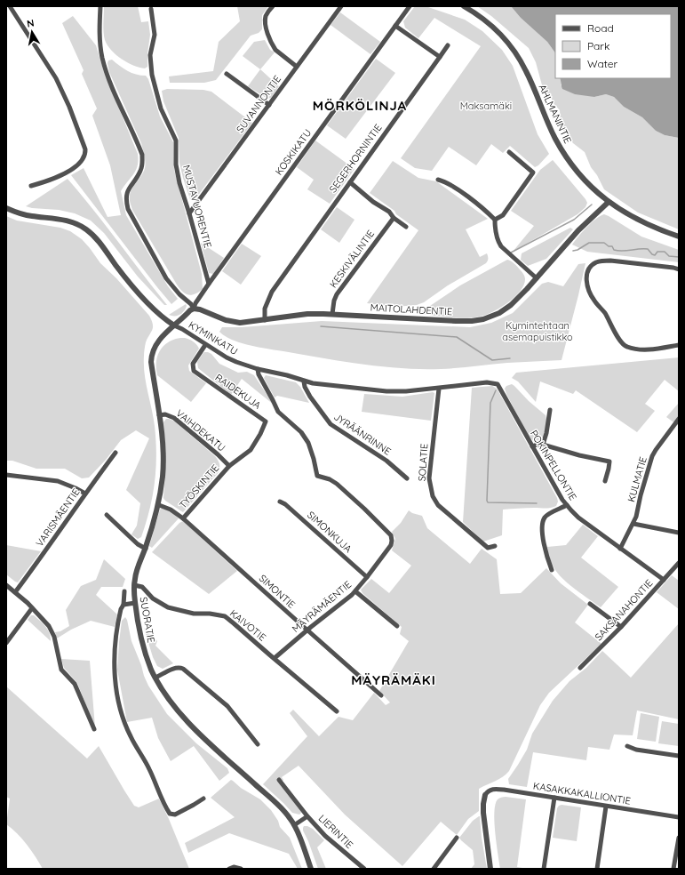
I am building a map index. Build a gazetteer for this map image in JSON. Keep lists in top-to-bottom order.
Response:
{
  "streets": {
    "street": [
      "SUVANNONTIE",
      "AHLMANINTIE",
      "KOSKIKATU",
      "SEGERHORNINTIE",
      "MUSTAVUORENTIE",
      "KESKIVÄLINTIE",
      "MAITOLAHDENTIE",
      "KYMINKATU",
      "RAIDEKUJA",
      "VAIHDEKATU",
      "JYRÄÄNRINNE",
      "SOLATIE",
      "POKINPELLONTIE",
      "KULMATIE",
      "TYÖSKINTIE",
      "VARISMÄENTIE",
      "SIMONKUJA",
      "SIMONTIE",
      "MÄYRÄMÄENTIE",
      "SAKSANAHONTIE",
      "SUORATIE",
      "KAIVOTIE",
      "KASAKKAKALLIONTIE",
      "LIERINTIE"
    ]
  },
  "crossings": [
    ["SUVANNONTIE", "MUSTAVUORENTIE"],
    ["AHLMANINTIE", "MAITOLAHDENTIE"],
    ["KOSKIKATU", "MUSTAVUORENTIE"],
    ["KOSKIKATU", "MAITOLAHDENTIE"],
    ["SEGERHORNINTIE", "MAITOLAHDENTIE"],
    ["KESKIVÄLINTIE", "MAITOLAHDENTIE"],
    ["KYMINKATU", "RAIDEKUJA"],
    ["KYMINKATU", "JYRÄÄNRINNE"],
    ["KYMINKATU", "SOLATIE"],
    ["KYMINKATU", "POKINPELLONTIE"],
    ["KYMINKATU", "MÄYRÄMÄENTIE"],
    ["KYMINKATU", "SUORATIE"],
    ["RAIDEKUJA", "VAIHDEKATU"],
    ["RAIDEKUJA", "TYÖSKINTIE"],
    ["VAIHDEKATU", "TYÖSKINTIE"],
    ["VAIHDEKATU", "SUORATIE"],
    ["POKINPELLONTIE", "KULMATIE"],
    ["POKINPELLONTIE", "SAKSANAHONTIE"],
    ["TYÖSKINTIE", "SIMONTIE"],
    ["SIMONKUJA", "MÄYRÄMÄENTIE"],
    ["SIMONTIE", "MÄYRÄMÄENTIE"],
    ["SIMONTIE", "SUORATIE"],
    ["MÄYRÄMÄENTIE", "KAIVOTIE"],
    ["SUORATIE", "KAIVOTIE"],
    ["SUORATIE", "LIERINTIE"]
  ],
  "districts": ["MÖRKÖLINJA", "MÄYRÄMÄKI"],
  "parks": ["Maksamäki", "Kymintehtaan asemapuistikko"],
  "legend": ["Road", "Park", "Water"],
  "north": "top"
}
